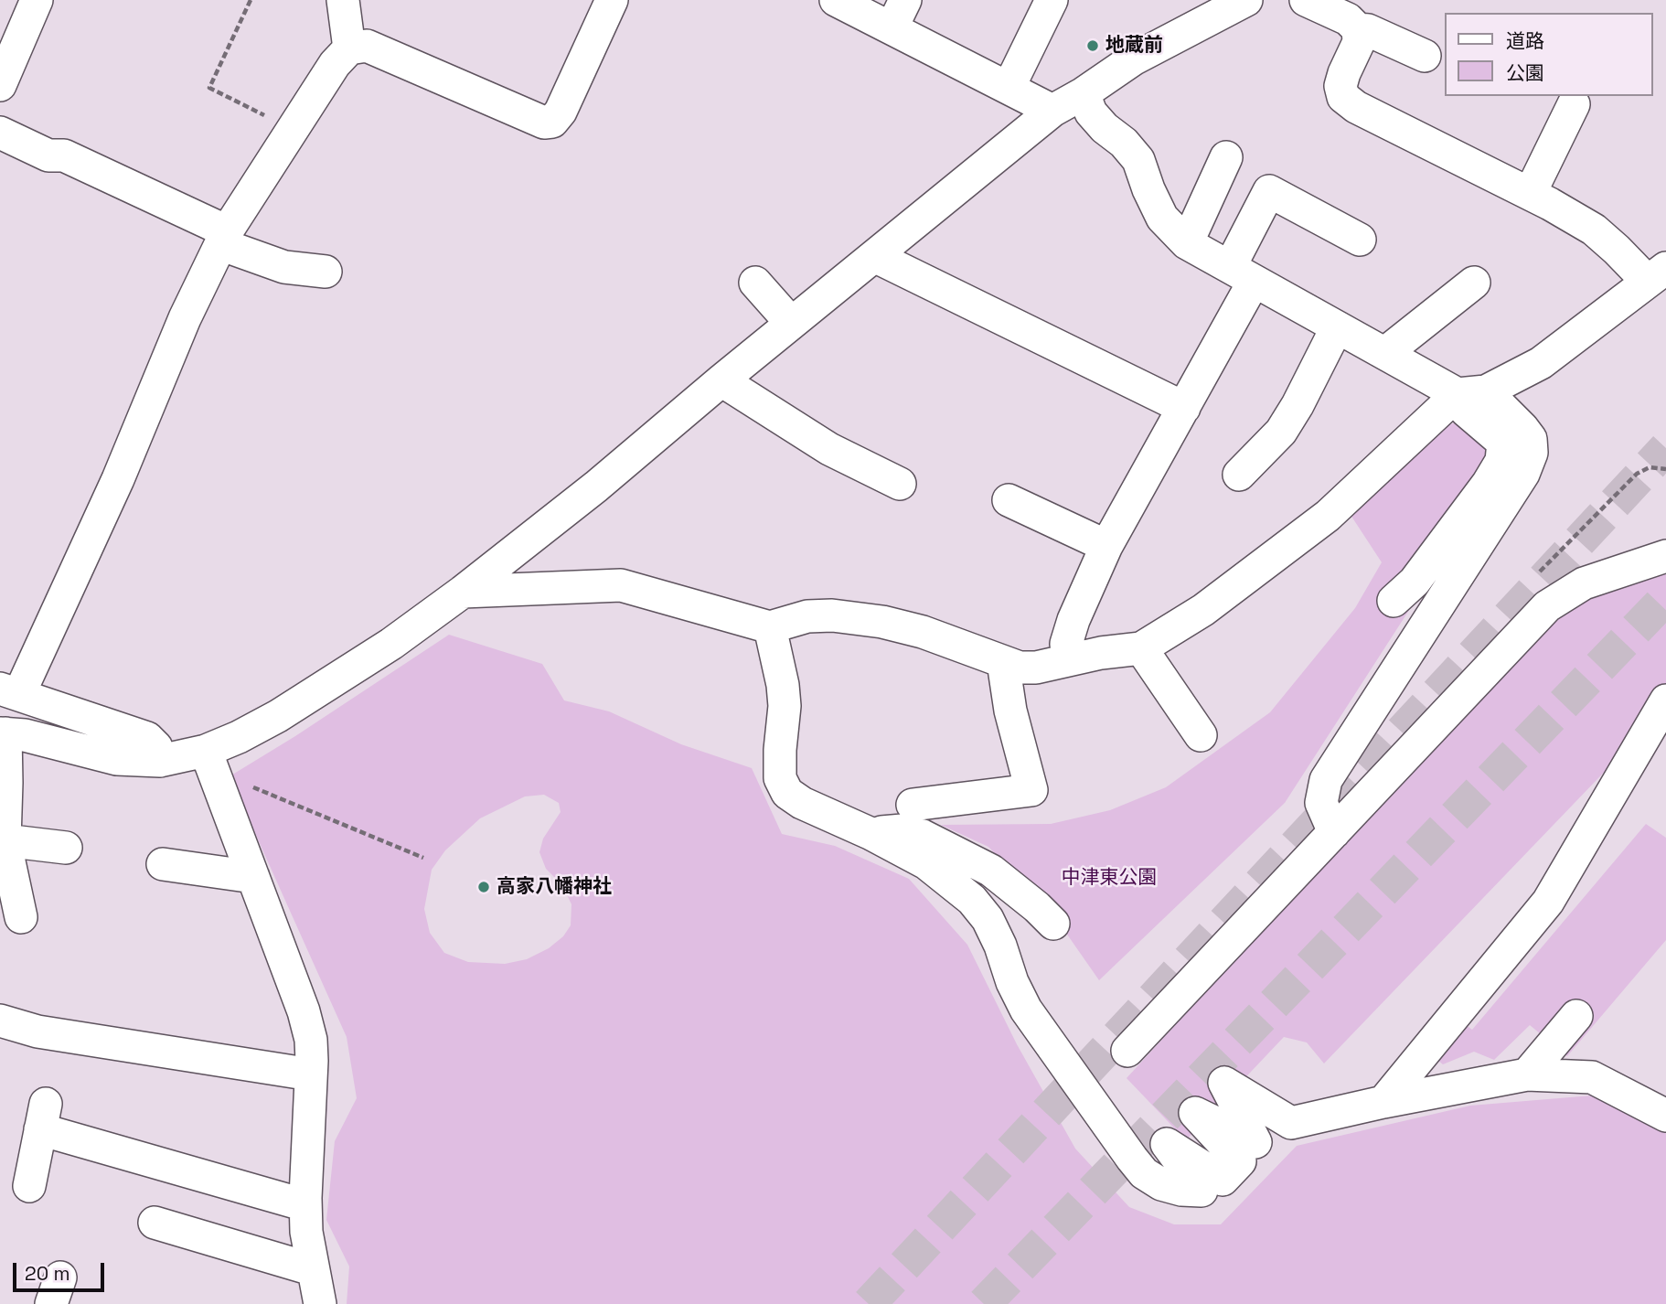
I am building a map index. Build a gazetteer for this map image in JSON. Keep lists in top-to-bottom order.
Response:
{
  "parks": ["中津東公園"],
  "places": ["地蔵前", "高家八幡神社"],
  "legend": ["道路", "公園"],
  "scale_bar": "20 m"
}
